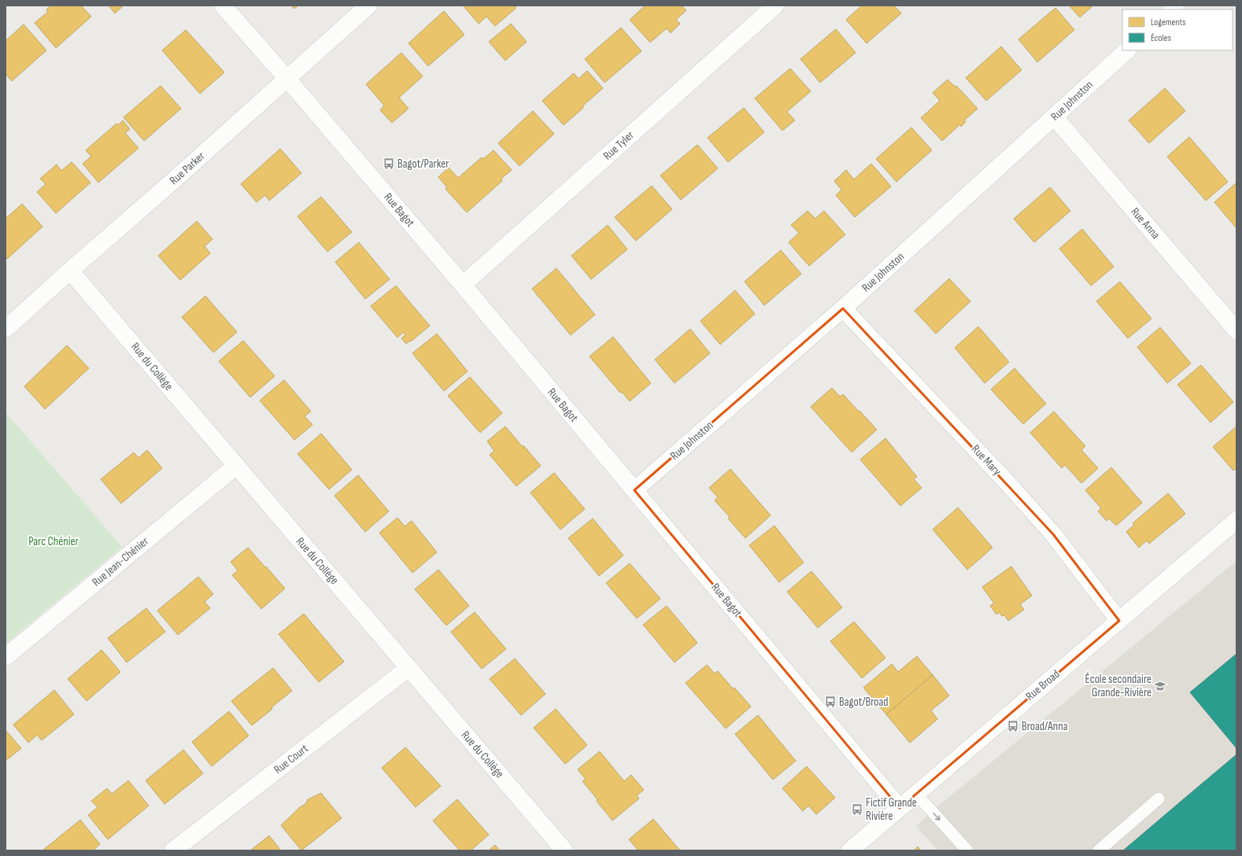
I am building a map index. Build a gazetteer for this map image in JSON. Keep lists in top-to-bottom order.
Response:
{
  "streets": {
    "street": [
      "Rue Johnston",
      "Rue Tyler",
      "Rue Parker",
      "Rue Bagot",
      "Rue Anna",
      "Rue du Collège",
      "Rue Mary",
      "Rue Jean-Chénier",
      "Rue Broad",
      "Rue Court"
    ]
  },
  "crossings": [
    ["Rue Johnston", "Rue Bagot"],
    ["Rue Johnston", "Rue Anna"],
    ["Rue Johnston", "Rue Mary"],
    ["Rue Tyler", "Rue Bagot"],
    ["Rue Parker", "Rue Bagot"],
    ["Rue Parker", "Rue du Collège"],
    ["Rue Bagot", "Rue Broad"],
    ["Rue du Collège", "Rue Jean-Chénier"],
    ["Rue du Collège", "Rue Court"],
    ["Rue Mary", "Rue Broad"]
  ],
  "parks": ["Parc Chénier"],
  "places": {
    "bus stop": [
      "Bagot/Parker",
      "Bagot/Broad",
      "Broad/Anna",
      "Fictif Grande Rivière"
    ],
    "school or university": ["École secondaire Grande-Rivière"]
  },
  "legend": ["Logements", "Écoles"]
}
